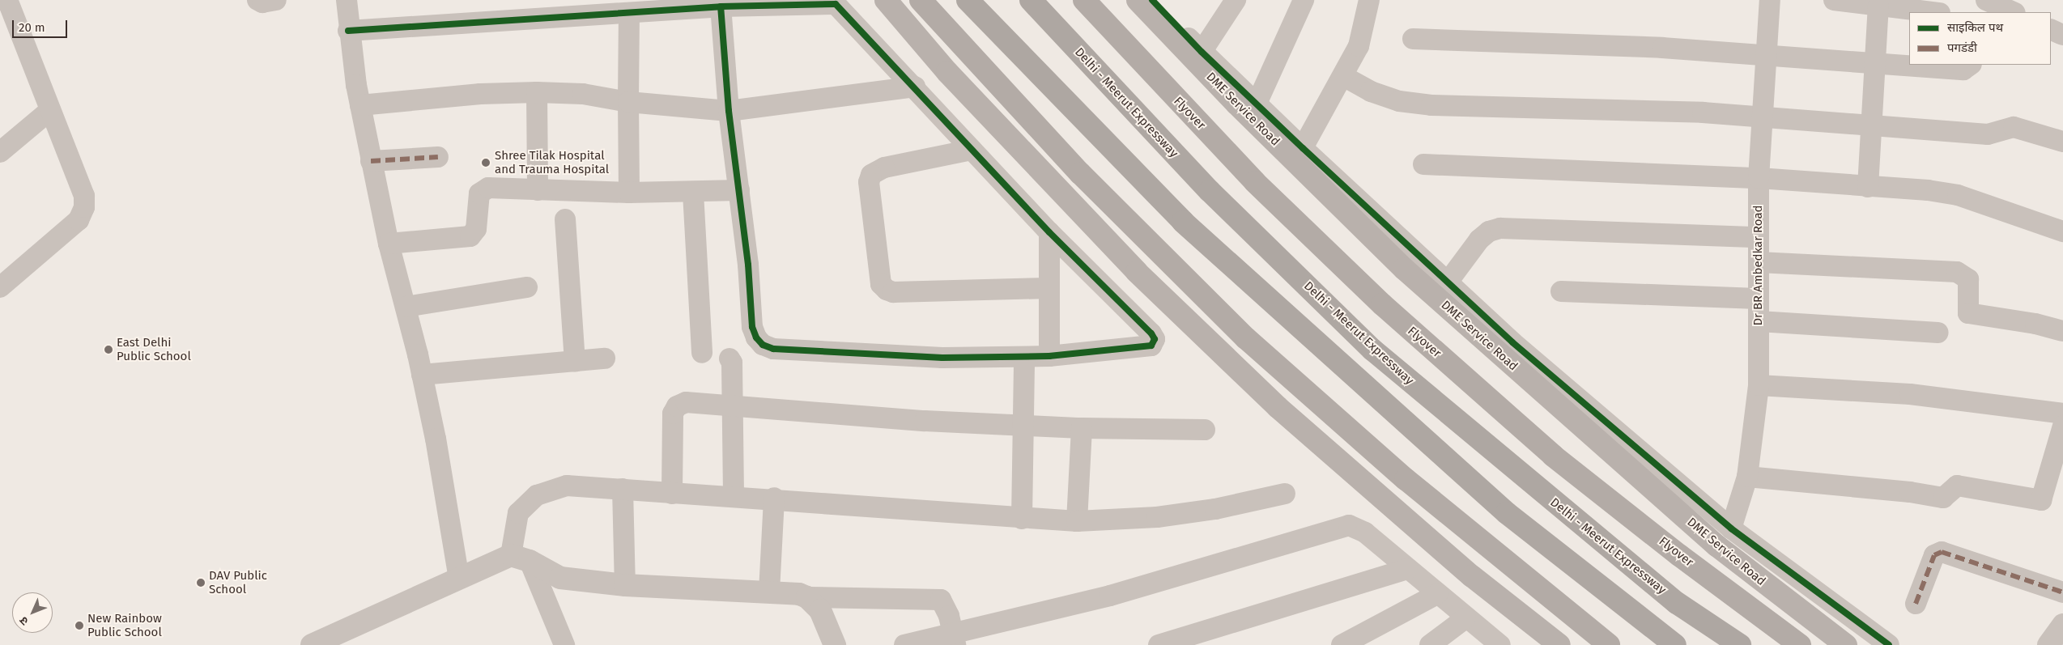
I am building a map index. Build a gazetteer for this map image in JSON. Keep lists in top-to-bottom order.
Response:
{
  "streets": {
    "highway": ["Delhi - Meerut Expressway", "Flyover"],
    "main road": ["DME Service Road"],
    "street": ["Dr BR Ambedkar Road"]
  },
  "places": [
    "Shree Tilak Hospital and Trauma Hospital",
    "East Delhi Public School",
    "DAV Public School",
    "New Rainbow Public School"
  ],
  "legend": ["साइकिल पथ", "पगडंडी"],
  "scale_bar": "20 m",
  "north": "bottom left"
}
